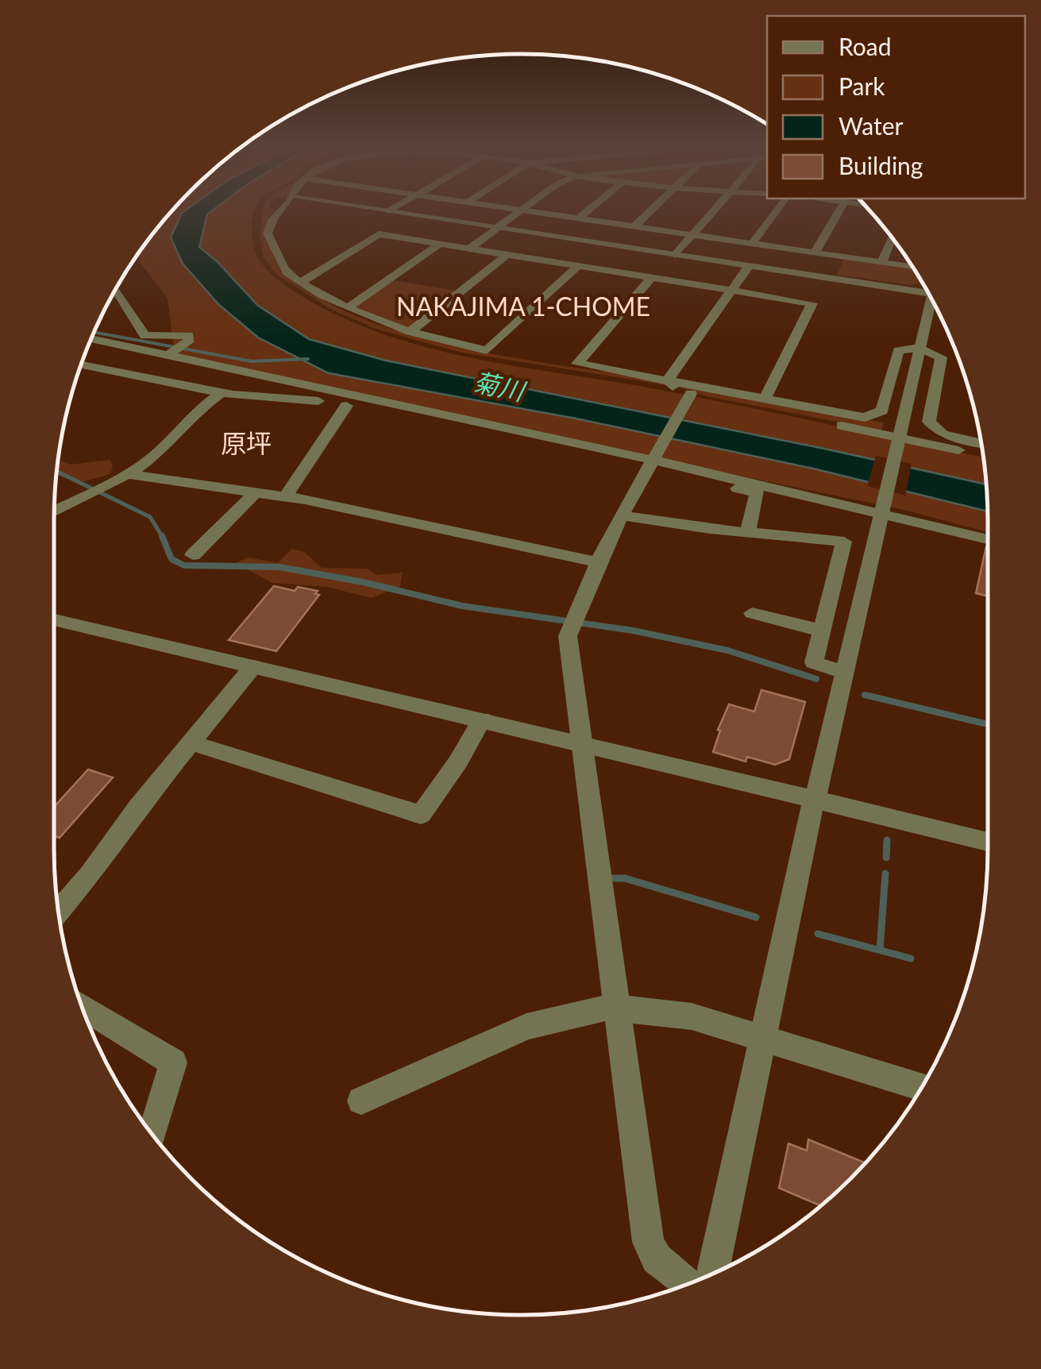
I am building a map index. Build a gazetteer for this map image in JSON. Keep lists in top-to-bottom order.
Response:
{
  "districts": ["NAKAJIMA 1-CHOME", "原坪"],
  "water": ["菊川"],
  "legend": [
    "Road",
    "Park",
    "Water",
    "Building"
  ]
}
